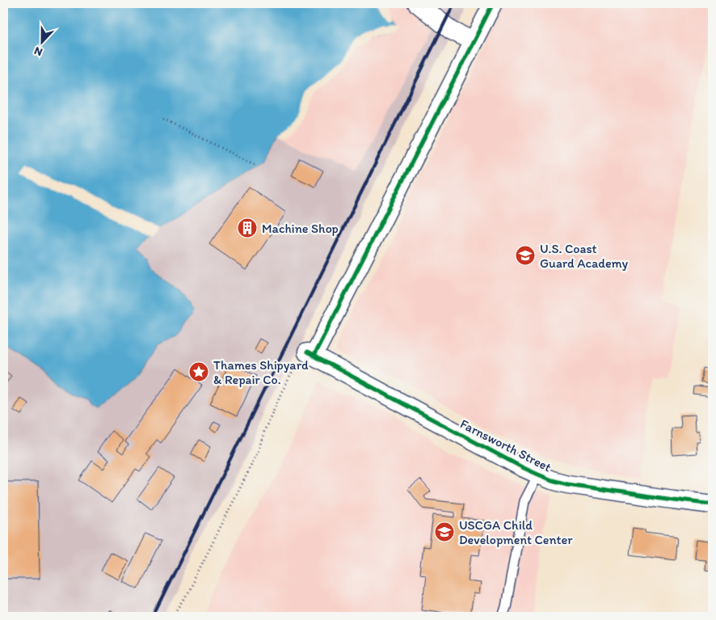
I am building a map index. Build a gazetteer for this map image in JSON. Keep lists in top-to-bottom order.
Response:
{
  "streets": {
    "street": ["Farnsworth Street"]
  },
  "places": {
    "building": ["Machine Shop"],
    "school or university": ["U.S. Coast Guard Academy", "USCGA Child Development Center"],
    "place": ["Thames Shipyard & Repair Co."]
  },
  "north": "bottom"
}
